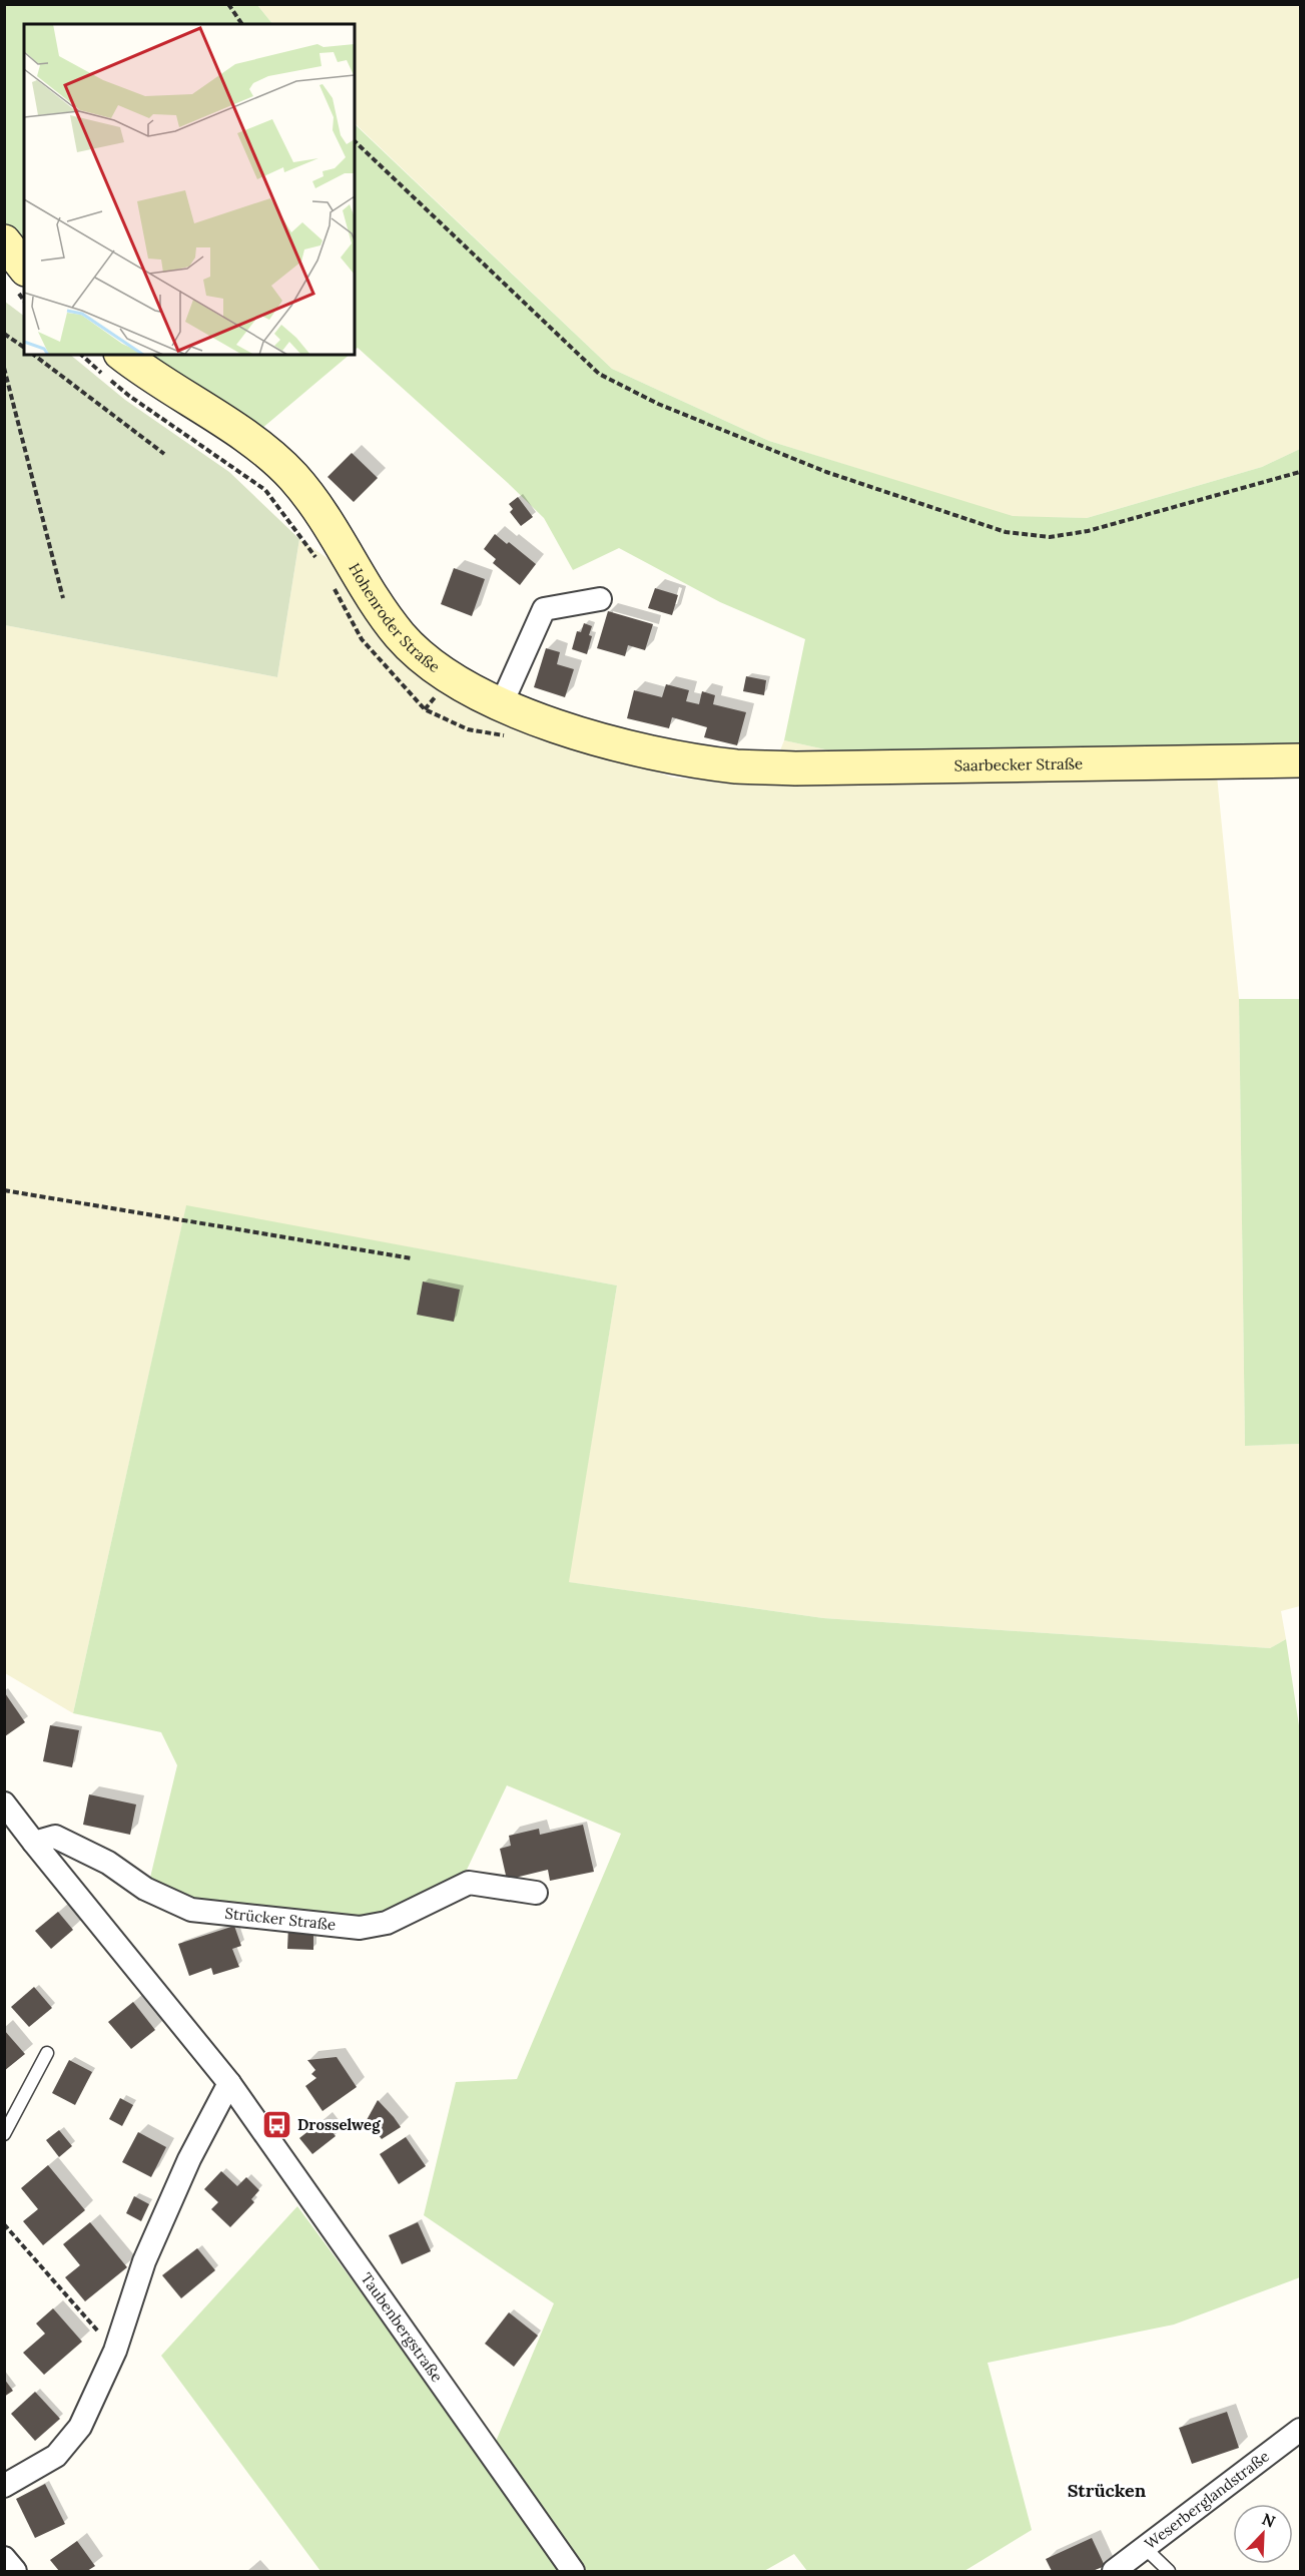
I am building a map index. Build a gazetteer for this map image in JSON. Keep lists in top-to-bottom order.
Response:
{
  "streets": {
    "main road": ["Hohenroder Straße", "Saarbecker Straße"],
    "street": ["Strücker Straße", "Taubenbergstraße", "Weserberglandstraße"]
  },
  "crossings": [
    ["Hohenroder Straße", "Saarbecker Straße"]
  ],
  "districts": ["Strücken"],
  "places": {
    "bus stop": ["Drosselweg"]
  },
  "north": "top right"
}
